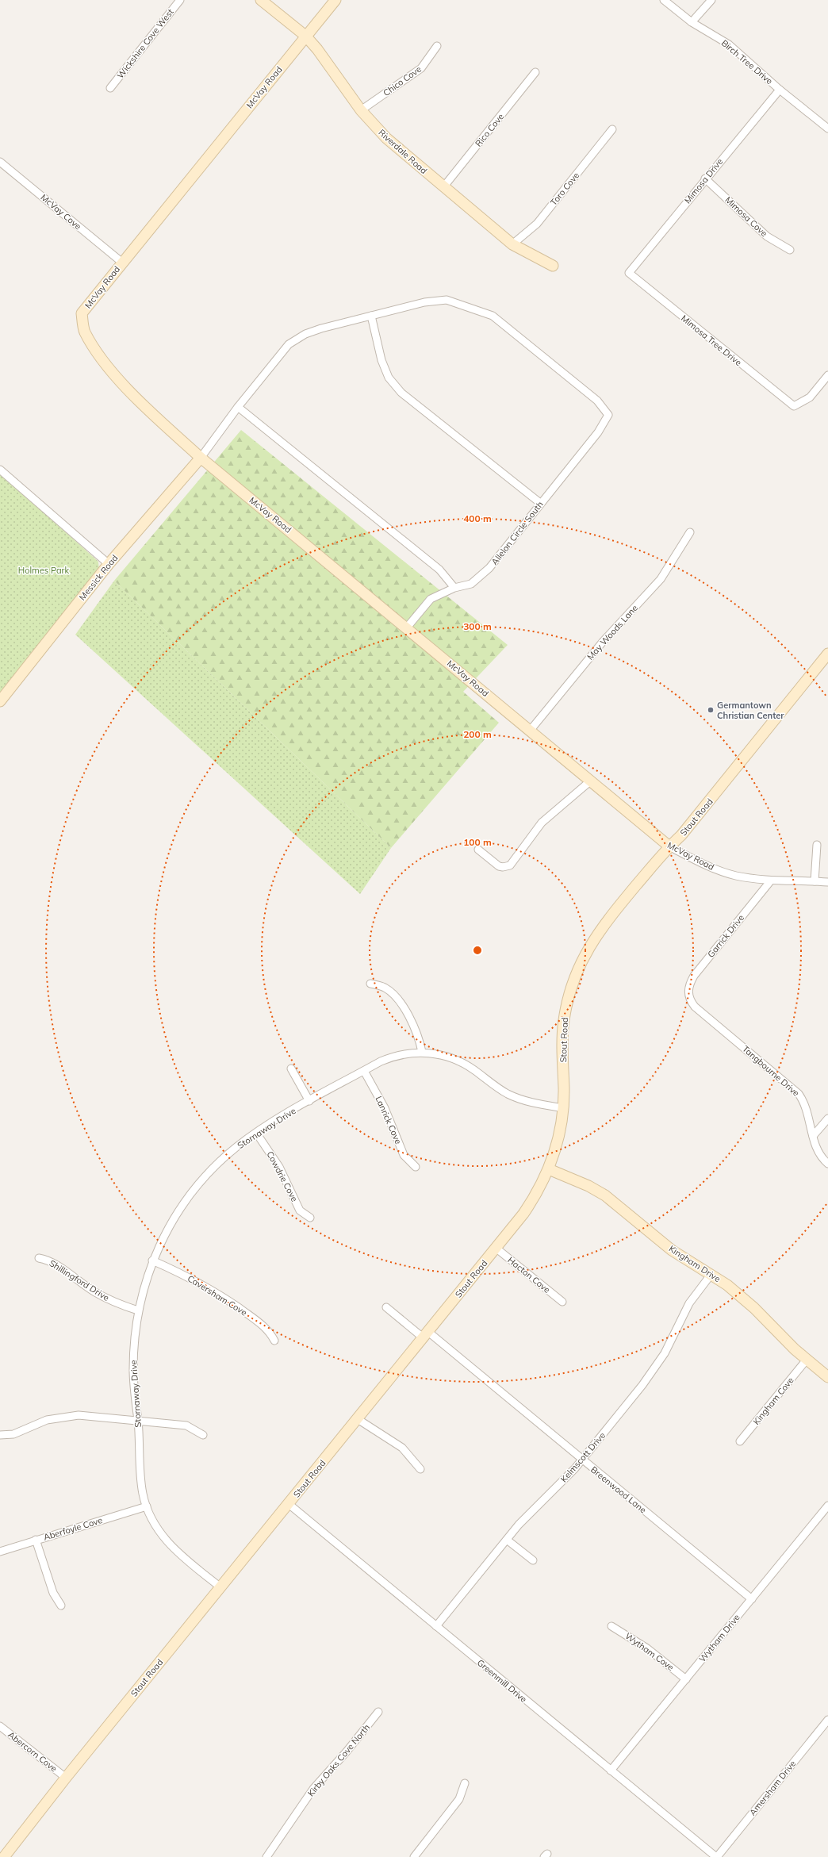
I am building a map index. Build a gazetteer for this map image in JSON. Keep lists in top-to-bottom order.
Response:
{
  "streets": {
    "street": [
      "Wickshire Cove West",
      "Birch Tree Drive",
      "Chico Cove",
      "McVay Road",
      "Rico Cove",
      "Riverdale Road",
      "Mimosa Drive",
      "Toro Cove",
      "McVay Cove",
      "Mimosa Cove",
      "Mimosa Tree Drive",
      "Allelon Circle South",
      "Messick Road",
      "May Woods Lane",
      "Stout Road",
      "Garrick Drive",
      "Tangbourne Drive",
      "Lanrick Cove",
      "Stornaway Drive",
      "Cowdrie Cove",
      "Kingham Drive",
      "Hacton Cove",
      "Shillingford Drive",
      "Caversham Cove",
      "Kingham Cove",
      "Kelmscott Drive",
      "Breenwood Lane",
      "Aberfoyle Cove",
      "Wytham Drive",
      "Wytham Cove",
      "Greenmill Drive",
      "Abercorn Cove",
      "Kirby Oaks Cove North",
      "Amersham Drive"
    ]
  },
  "crossings": [
    ["Birch Tree Drive", "Mimosa Drive"],
    ["Chico Cove", "Riverdale Road"],
    ["McVay Road", "Riverdale Road"],
    ["McVay Road", "McVay Cove"],
    ["McVay Road", "Allelon Circle South"],
    ["McVay Road", "Messick Road"],
    ["McVay Road", "May Woods Lane"],
    ["McVay Road", "Stout Road"],
    ["McVay Road", "Garrick Drive"],
    ["Rico Cove", "Riverdale Road"],
    ["Riverdale Road", "Toro Cove"],
    ["Mimosa Drive", "Mimosa Cove"],
    ["Mimosa Drive", "Mimosa Tree Drive"],
    ["Stout Road", "Stornaway Drive"],
    ["Stout Road", "Kingham Drive"],
    ["Stout Road", "Hacton Cove"],
    ["Stout Road", "Breenwood Lane"],
    ["Stout Road", "Greenmill Drive"],
    ["Stout Road", "Abercorn Cove"],
    ["Garrick Drive", "Tangbourne Drive"],
    ["Lanrick Cove", "Stornaway Drive"],
    ["Stornaway Drive", "Cowdrie Cove"],
    ["Stornaway Drive", "Shillingford Drive"],
    ["Stornaway Drive", "Caversham Cove"],
    ["Stornaway Drive", "Aberfoyle Cove"],
    ["Kingham Drive", "Kingham Cove"],
    ["Kingham Drive", "Kelmscott Drive"],
    ["Kelmscott Drive", "Breenwood Lane"],
    ["Kelmscott Drive", "Greenmill Drive"],
    ["Breenwood Lane", "Wytham Drive"],
    ["Wytham Drive", "Wytham Cove"],
    ["Wytham Drive", "Greenmill Drive"],
    ["Greenmill Drive", "Amersham Drive"]
  ],
  "parks": ["Holmes Park"],
  "places": ["Germantown Christian Center"],
  "rings": [
    "400 m",
    "300 m",
    "200 m",
    "100 m"
  ]
}
